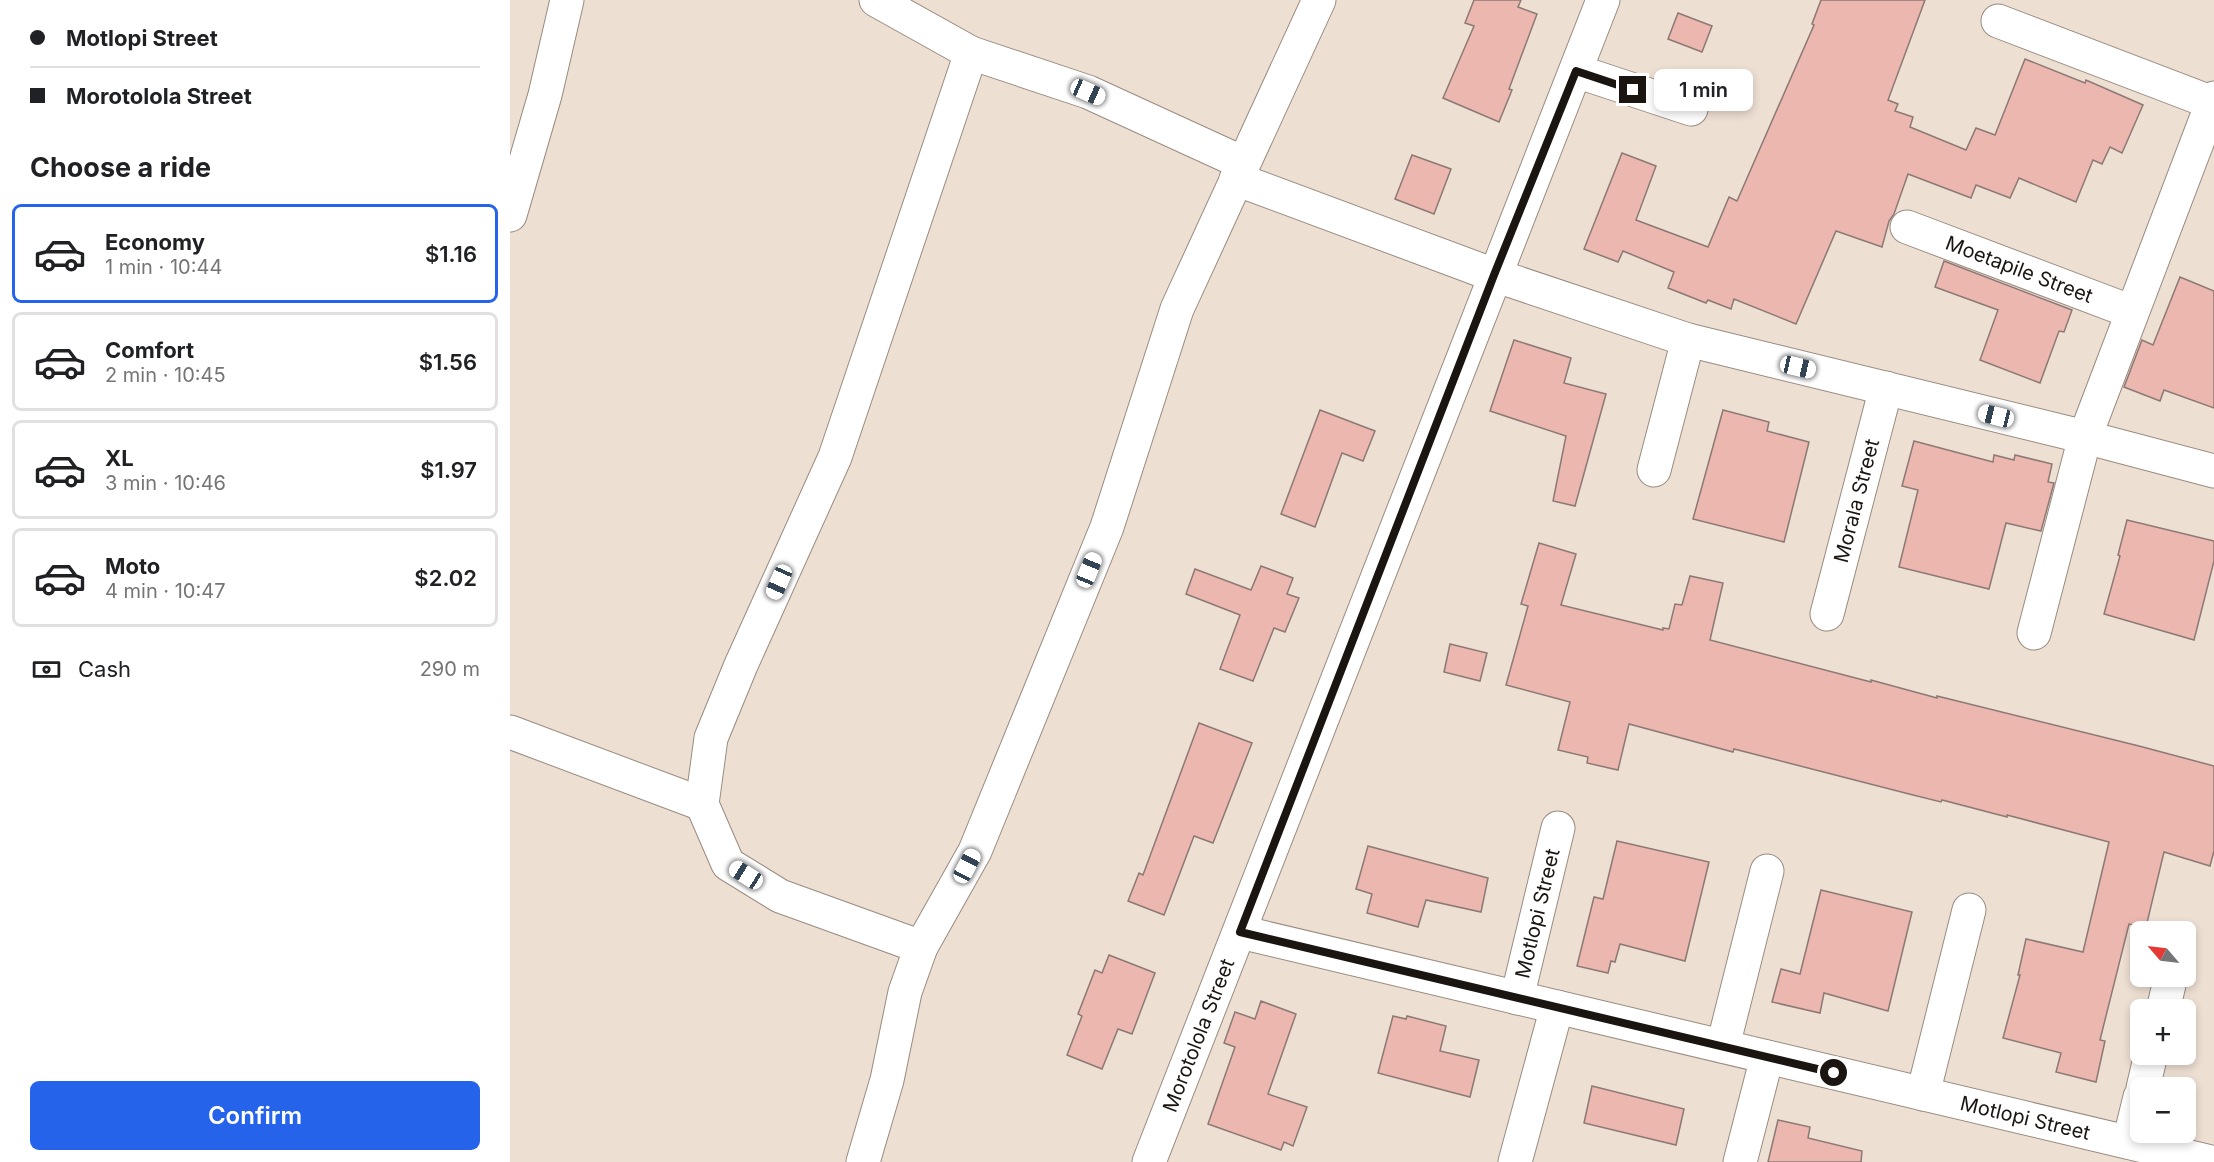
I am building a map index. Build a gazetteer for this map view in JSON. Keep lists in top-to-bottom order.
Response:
{
  "streets": {
    "street": [
      "Moetapile Street",
      "Morala Street",
      "Motlopi Street",
      "Morotolola Street"
    ]
  },
  "crossings": [
    ["Motlopi Street", "Morotolola Street"]
  ],
  "north": "top left",
  "page": {
    "banner": ["Motlopi Street", "Morotolola Street"],
    "bubble": "1 min",
    "heading": "Choose a ride",
    "list": [
      {
        "name": "Economy",
        "note": "1 min · 10:44",
        "value": "$1.16"
      },
      {
        "name": "Comfort",
        "note": "2 min · 10:45",
        "value": "$1.56"
      },
      {
        "name": "XL",
        "note": "3 min · 10:46",
        "value": "$1.97"
      },
      {
        "name": "Moto",
        "note": "4 min · 10:47",
        "value": "$2.02"
      }
    ],
    "pay": ["Cash", "290 m"],
    "map_buttons": ["+", "−"],
    "buttons": "Confirm"
  }
}
